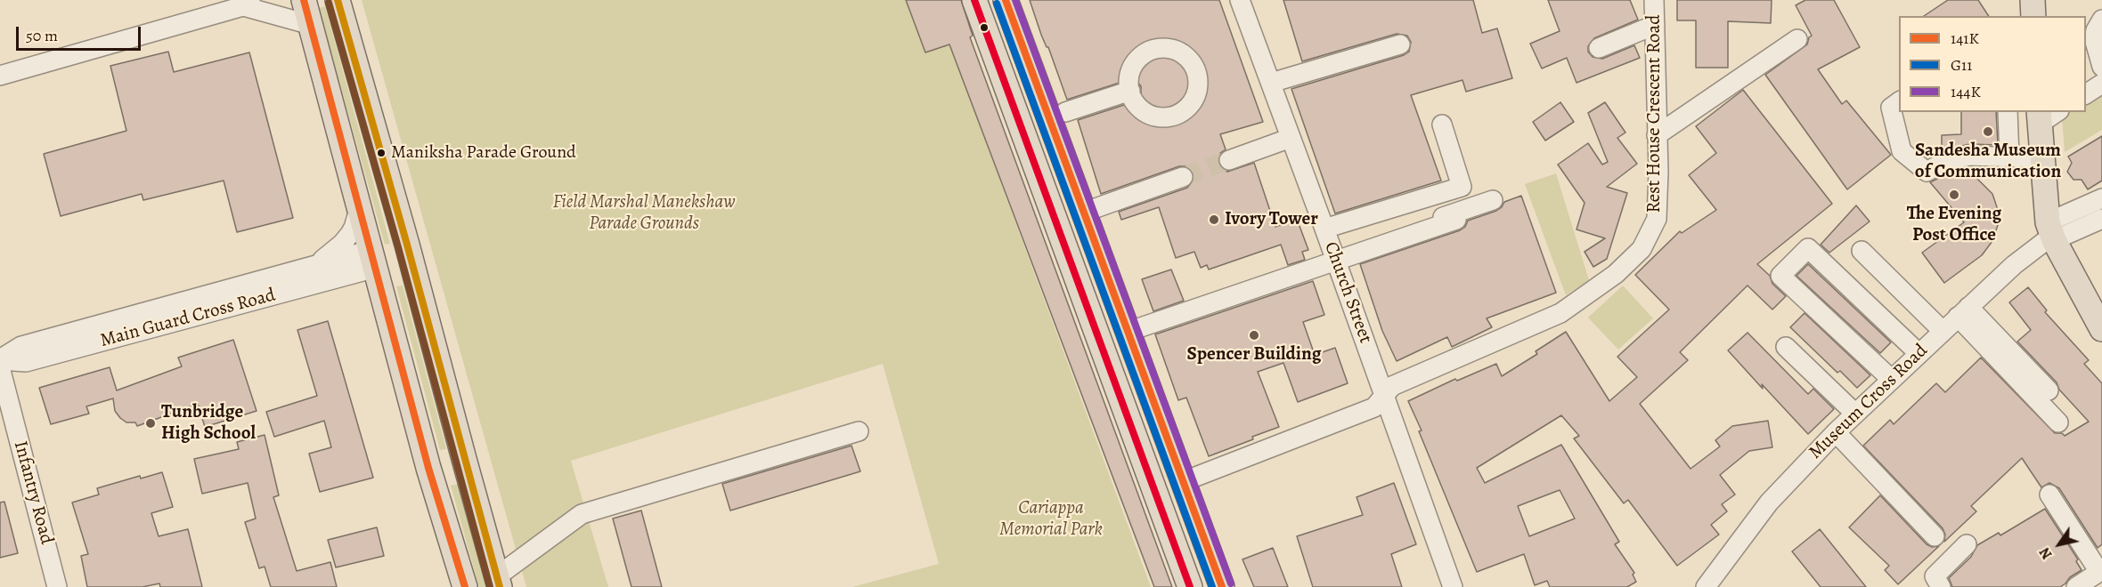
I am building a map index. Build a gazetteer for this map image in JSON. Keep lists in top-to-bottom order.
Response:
{
  "streets": {
    "street": [
      "Rest House Crescent Road",
      "Church Street",
      "Main Guard Cross Road",
      "Museum Cross Road",
      "Infantry Road"
    ]
  },
  "crossings": [
    ["Rest House Crescent Road", "Church Street"]
  ],
  "parks": ["Field Marshal Manekshaw Parade Grounds", "Cariappa Memorial Park"],
  "places": [
    "Sandesha Museum of Communication",
    "Maniksha Parade Ground",
    "The Evening Post Office",
    "Ivory Tower",
    "Spencer Building",
    "Tunbridge High School"
  ],
  "lines": ["transit line 141K", "transit line 144K", "transit line G11"],
  "legend": ["141K", "G11", "144K"],
  "scale_bar": "50 m",
  "north": "bottom left"
}
